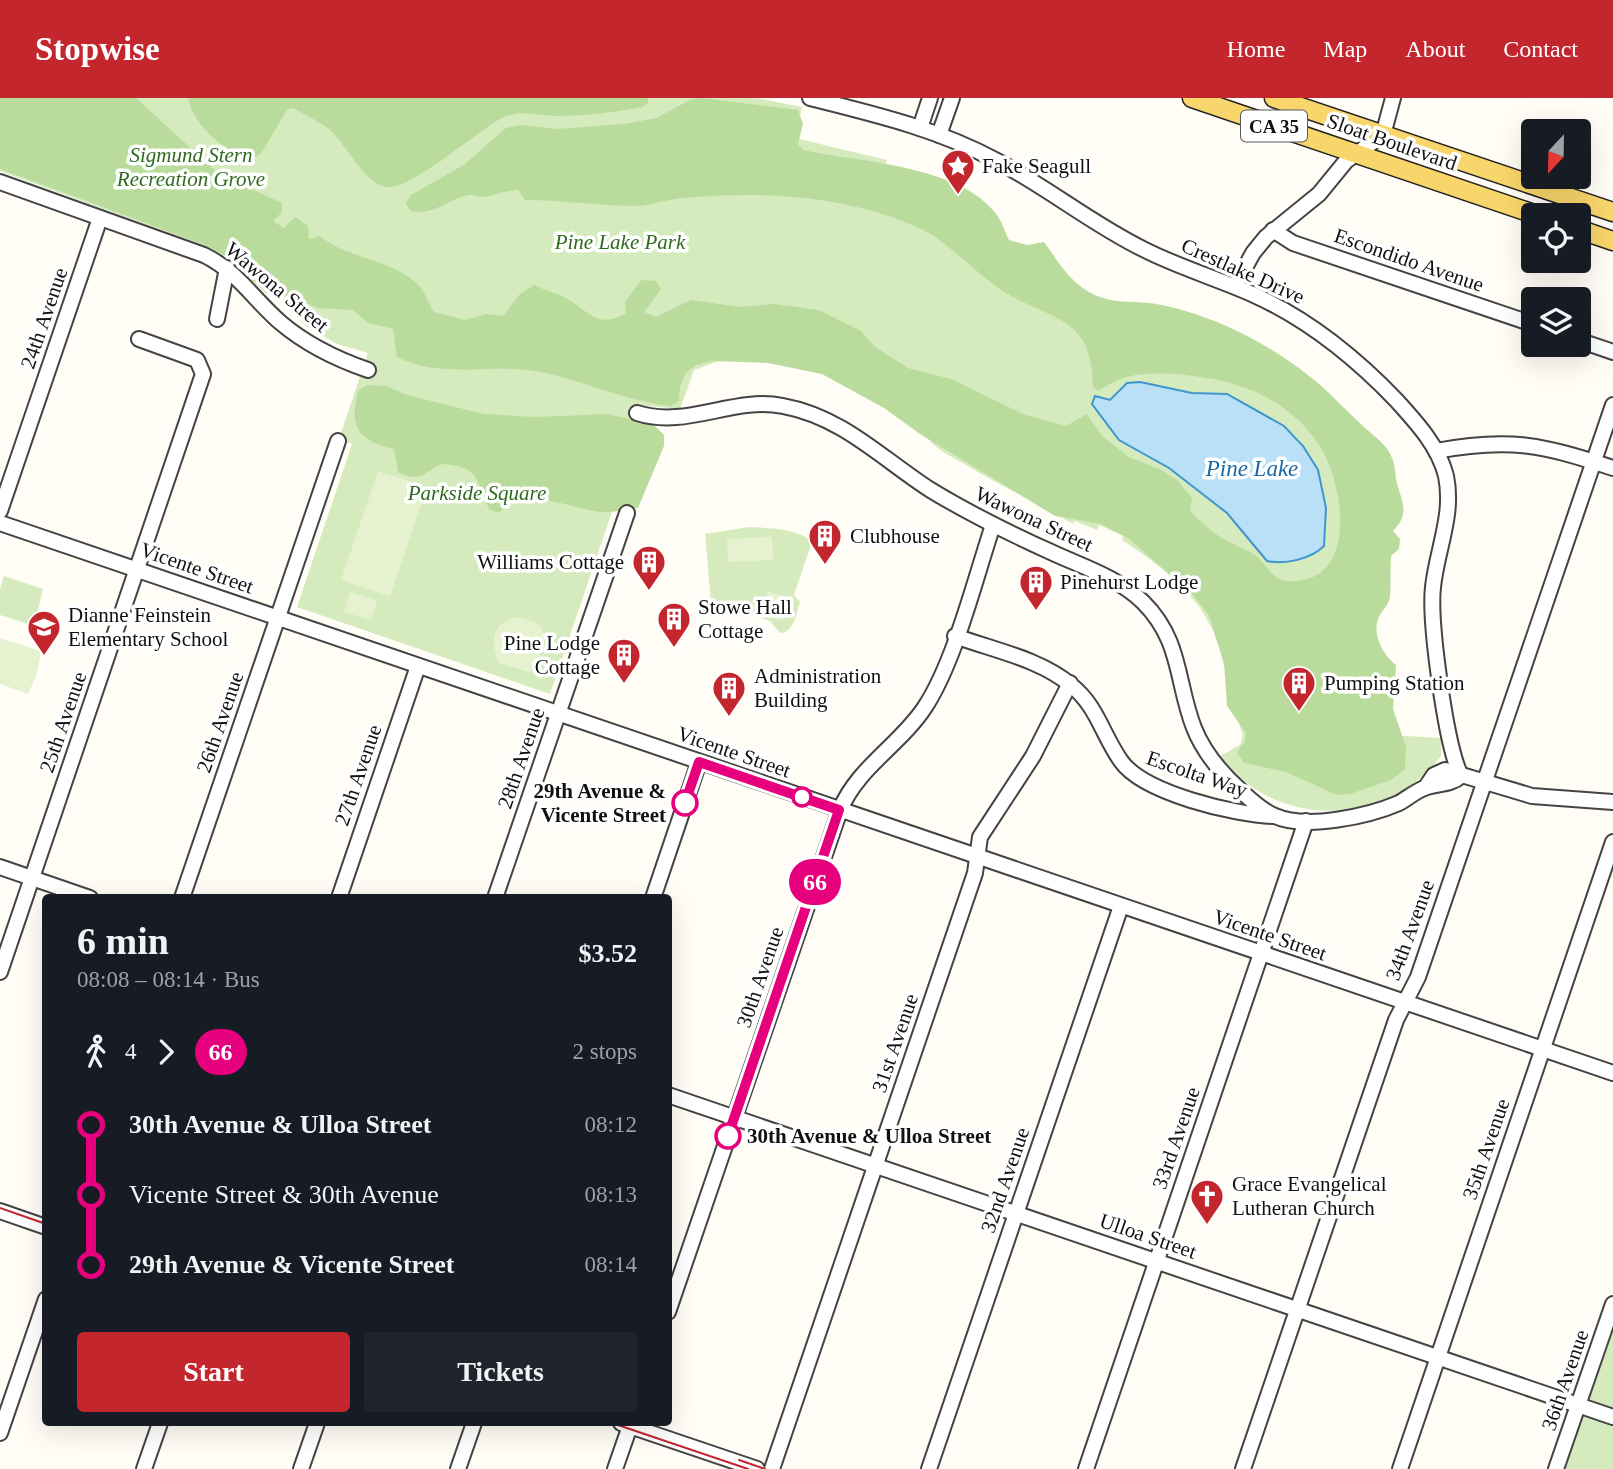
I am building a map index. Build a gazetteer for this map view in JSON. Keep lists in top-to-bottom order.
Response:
{
  "streets": {
    "main road": ["CA 35", "Sloat Boulevard"],
    "street": [
      "Escondido Avenue",
      "Crestlake Drive",
      "Wawona Street",
      "24th Avenue",
      "Vicente Street",
      "25th Avenue",
      "26th Avenue",
      "28th Avenue",
      "Escolta Way",
      "27th Avenue",
      "34th Avenue",
      "30th Avenue",
      "31st Avenue",
      "33rd Avenue",
      "35th Avenue",
      "32nd Avenue",
      "Ulloa Street",
      "36th Avenue"
    ]
  },
  "crossings": [
    ["Wawona Street", "24th Avenue"],
    ["Wawona Street", "Escolta Way"],
    ["Wawona Street", "30th Avenue"],
    ["Vicente Street", "25th Avenue"],
    ["Vicente Street", "26th Avenue"],
    ["Vicente Street", "28th Avenue"],
    ["Vicente Street", "27th Avenue"],
    ["Vicente Street", "34th Avenue"],
    ["Vicente Street", "30th Avenue"],
    ["Vicente Street", "31st Avenue"],
    ["Vicente Street", "33rd Avenue"],
    ["Vicente Street", "35th Avenue"],
    ["Vicente Street", "32nd Avenue"],
    ["Escolta Way", "30th Avenue"],
    ["Escolta Way", "31st Avenue"],
    ["34th Avenue", "Ulloa Street"],
    ["30th Avenue", "Ulloa Street"],
    ["31st Avenue", "Ulloa Street"],
    ["33rd Avenue", "Ulloa Street"],
    ["35th Avenue", "Ulloa Street"],
    ["32nd Avenue", "Ulloa Street"],
    ["Ulloa Street", "36th Avenue"]
  ],
  "water": ["Pine Lake"],
  "parks": ["Sigmund Stern Recreation Grove", "Pine Lake Park", "Parkside Square"],
  "places": {
    "place": ["Fake Seagull"],
    "building": [
      "Clubhouse",
      "Williams Cottage",
      "Pinehurst Lodge",
      "Stowe Hall Cottage",
      "Pine Lodge Cottage",
      "Pumping Station",
      "Administration Building"
    ],
    "school or university": ["Dianne Feinstein Elementary School"],
    "other": ["29th Avenue & Vicente Street", "30th Avenue & Ulloa Street"],
    "church": ["Grace Evangelical Lutheran Church"]
  },
  "lines": ["bus line 66"],
  "north": "bottom",
  "page": {
    "header": "Stopwise",
    "nav": [
      "Home",
      "Map",
      "About",
      "Contact"
    ],
    "on_map": "66",
    "heading": ["6 min", "08:08 – 08:14 · Bus", "$3.52"],
    "legs": ["4", "66", "2 stops"],
    "list": [
      {
        "name": "30th Avenue & Ulloa Street",
        "value": "08:12"
      },
      {
        "name": "Vicente Street & 30th Avenue",
        "value": "08:13"
      },
      {
        "name": "29th Avenue & Vicente Street",
        "value": "08:14"
      }
    ],
    "buttons": ["Start", "Tickets"]
  }
}
